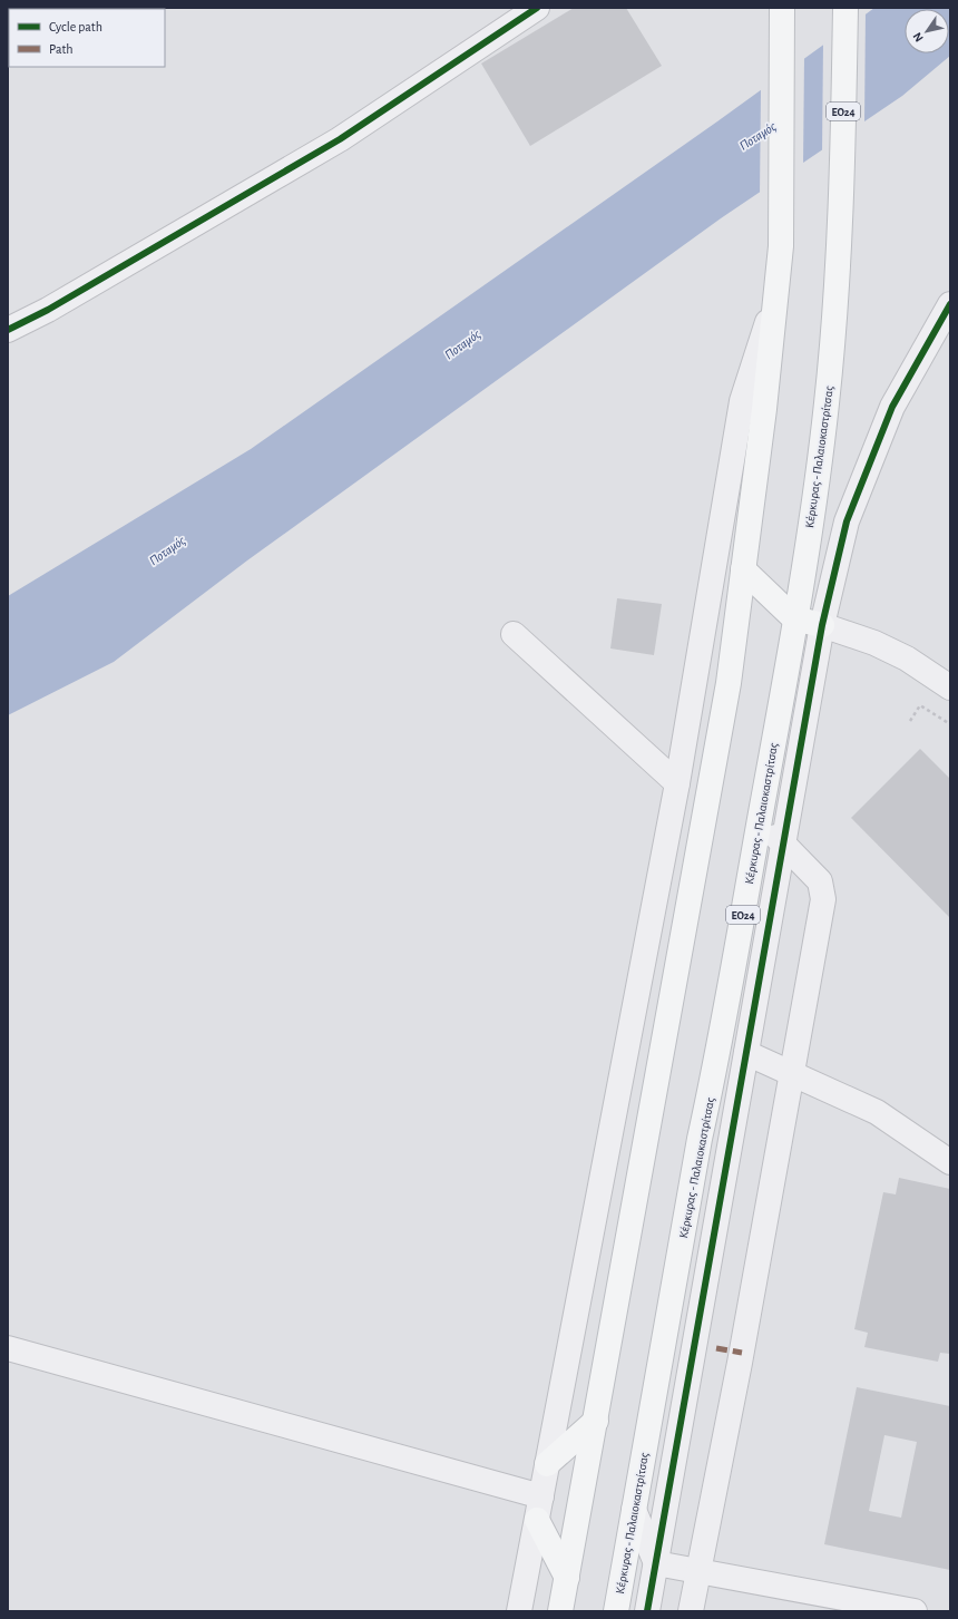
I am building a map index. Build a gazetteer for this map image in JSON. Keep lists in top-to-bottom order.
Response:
{
  "streets": {
    "main road": ["ΕΟ24", "Κέρκυρας - Παλαιοκαστρίτσας"]
  },
  "water": ["Ποταμός"],
  "legend": ["Cycle path", "Path"],
  "north": "bottom left"
}
